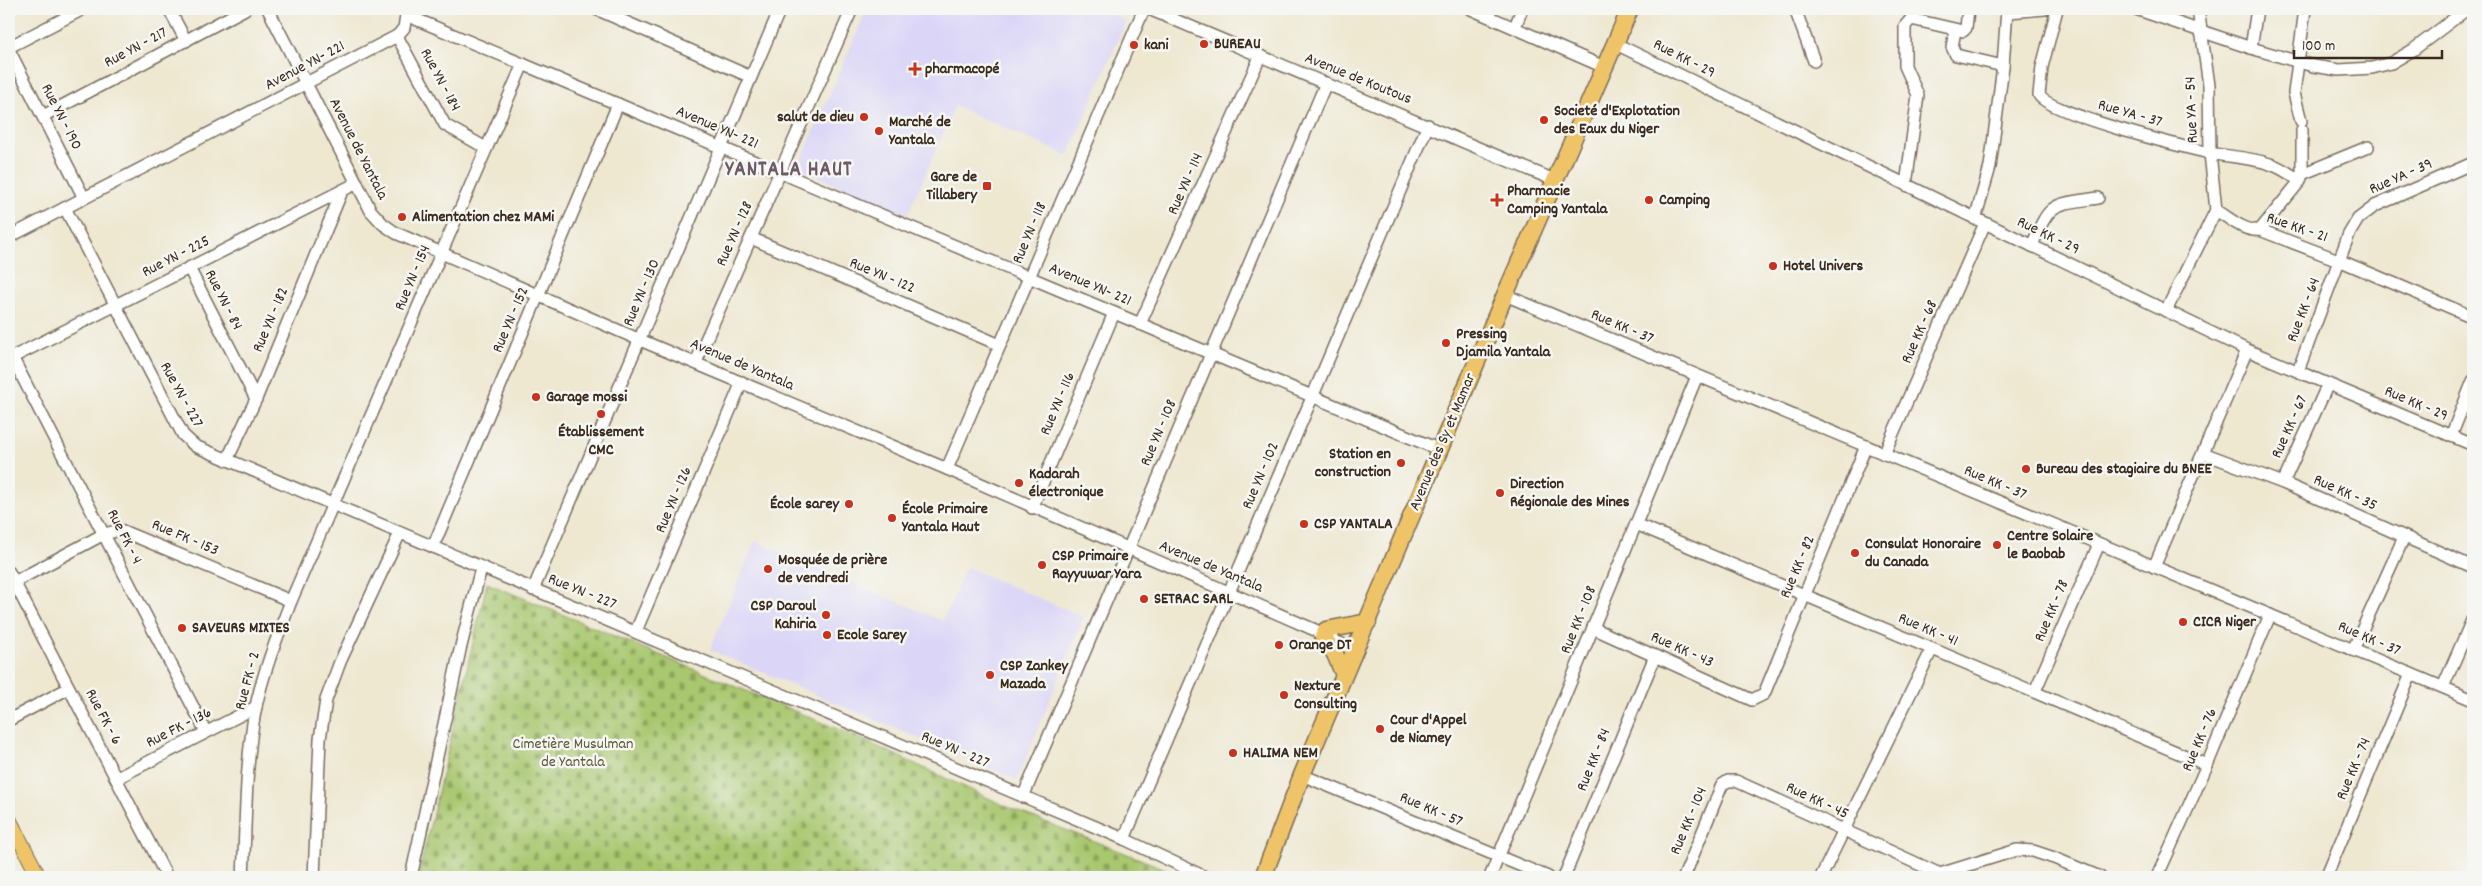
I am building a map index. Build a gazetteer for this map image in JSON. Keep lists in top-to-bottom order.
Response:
{
  "streets": {
    "highway": ["Avenue des Sy et Mamar"],
    "street": [
      "Rue YN - 217",
      "Rue KK - 29",
      "Avenue YN- 221",
      "Avenue de Koutous",
      "Rue YN - 184",
      "Rue YA - 54",
      "Rue YA - 37",
      "Rue YN - 190",
      "Avenue de Yantala",
      "Rue YA - 39",
      "Rue YN - 114",
      "Rue KK - 21",
      "Rue YN - 118",
      "Rue YN - 128",
      "Rue YN - 225",
      "Rue YN - 122",
      "Rue YN - 154",
      "Rue YN - 130",
      "Rue YN - 84",
      "Rue KK - 64",
      "Rue YN - 182",
      "Rue YN - 152",
      "Rue KK - 37",
      "Rue KK - 68",
      "Rue YN - 227",
      "Rue YN - 116",
      "Rue KK - 67",
      "Rue YN - 108",
      "Rue YN - 102",
      "Rue KK - 35",
      "Rue YN - 126",
      "Rue FK - 4",
      "Rue FK - 153",
      "Rue KK - 82",
      "Rue KK - 78",
      "Rue KK - 108",
      "Rue KK - 41",
      "Rue KK - 43",
      "Rue FK - 2",
      "Rue FK - 6",
      "Rue FK - 136",
      "Rue KK - 76",
      "Rue KK - 84",
      "Rue KK - 74",
      "Rue KK - 45",
      "Rue KK - 57",
      "Rue KK - 104"
    ]
  },
  "crossings": [
    ["Rue YN - 217", "Rue YN - 190"],
    ["Rue KK - 29", "Rue KK - 64"],
    ["Rue KK - 29", "Rue KK - 68"],
    ["Rue KK - 29", "Rue KK - 67"],
    ["Rue KK - 29", "Avenue des Sy et Mamar"],
    ["Avenue YN- 221", "Rue YN - 184"],
    ["Avenue YN- 221", "Rue YN - 190"],
    ["Avenue YN- 221", "Avenue de Yantala"],
    ["Avenue YN- 221", "Rue YN - 114"],
    ["Avenue YN- 221", "Rue YN - 118"],
    ["Avenue YN- 221", "Rue YN - 128"],
    ["Avenue YN- 221", "Rue YN - 154"],
    ["Avenue YN- 221", "Rue YN - 130"],
    ["Avenue YN- 221", "Rue YN - 152"],
    ["Avenue YN- 221", "Rue YN - 227"],
    ["Avenue YN- 221", "Rue YN - 116"],
    ["Avenue YN- 221", "Rue YN - 108"],
    ["Avenue YN- 221", "Avenue des Sy et Mamar"],
    ["Avenue YN- 221", "Rue YN - 102"],
    ["Avenue de Koutous", "Rue YN - 114"],
    ["Avenue de Koutous", "Rue YN - 108"],
    ["Avenue de Koutous", "Avenue des Sy et Mamar"],
    ["Avenue de Koutous", "Rue YN - 102"],
    ["Rue YN - 184", "Rue YN - 154"],
    ["Rue YA - 54", "Rue YA - 37"],
    ["Rue YA - 54", "Rue KK - 21"],
    ["Avenue de Yantala", "Rue YN - 118"],
    ["Avenue de Yantala", "Rue YN - 128"],
    ["Avenue de Yantala", "Rue YN - 225"],
    ["Avenue de Yantala", "Rue YN - 154"],
    ["Avenue de Yantala", "Rue YN - 130"],
    ["Avenue de Yantala", "Rue YN - 152"],
    ["Avenue de Yantala", "Rue YN - 116"],
    ["Avenue de Yantala", "Rue YN - 108"],
    ["Avenue de Yantala", "Avenue des Sy et Mamar"],
    ["Avenue de Yantala", "Rue YN - 102"],
    ["Avenue de Yantala", "Rue YN - 126"],
    ["Rue YA - 39", "Rue KK - 21"],
    ["Rue YA - 39", "Rue KK - 64"],
    ["Rue KK - 21", "Rue KK - 64"],
    ["Rue YN - 118", "Rue YN - 122"],
    ["Rue YN - 128", "Rue YN - 122"],
    ["Rue YN - 225", "Rue YN - 84"],
    ["Rue YN - 225", "Rue YN - 182"],
    ["Rue YN - 225", "Rue YN - 227"],
    ["Rue YN - 225", "Rue FK - 4"],
    ["Rue YN - 154", "Rue YN - 227"],
    ["Rue YN - 154", "Rue FK - 2"],
    ["Rue YN - 130", "Rue YN - 227"],
    ["Rue YN - 84", "Rue YN - 182"],
    ["Rue YN - 182", "Rue YN - 227"],
    ["Rue YN - 152", "Rue YN - 227"],
    ["Rue KK - 37", "Rue KK - 68"],
    ["Rue KK - 37", "Avenue des Sy et Mamar"],
    ["Rue KK - 37", "Rue KK - 82"],
    ["Rue KK - 37", "Rue KK - 78"],
    ["Rue KK - 37", "Rue KK - 108"],
    ["Rue KK - 37", "Rue KK - 76"],
    ["Rue KK - 37", "Rue KK - 74"],
    ["Rue YN - 227", "Rue YN - 108"],
    ["Rue YN - 227", "Rue YN - 102"],
    ["Rue YN - 227", "Rue YN - 126"],
    ["Rue YN - 227", "Rue FK - 2"],
    ["Rue KK - 67", "Rue KK - 35"],
    ["Avenue des Sy et Mamar", "Rue KK - 57"],
    ["Rue FK - 4", "Rue FK - 153"],
    ["Rue FK - 4", "Rue FK - 136"],
    ["Rue FK - 153", "Rue FK - 2"],
    ["Rue FK - 153", "Rue FK - 6"],
    ["Rue KK - 82", "Rue KK - 41"],
    ["Rue KK - 82", "Rue KK - 43"],
    ["Rue KK - 78", "Rue KK - 41"],
    ["Rue KK - 108", "Rue KK - 41"],
    ["Rue KK - 108", "Rue KK - 43"],
    ["Rue KK - 108", "Rue KK - 57"],
    ["Rue KK - 41", "Rue KK - 76"],
    ["Rue KK - 43", "Rue KK - 84"],
    ["Rue FK - 2", "Rue FK - 136"],
    ["Rue FK - 6", "Rue FK - 136"],
    ["Rue KK - 45", "Rue KK - 104"]
  ],
  "districts": ["YANTALA HAUT"],
  "parks": ["Cimetière Musulman de Yantala"],
  "places": {
    "other": [
      "BUREAU",
      "kani",
      "salut de dieu",
      "Societé d'Explotation des Eaux du Niger",
      "Marché de Yantala",
      "Camping",
      "Alimentation chez MAMi",
      "Hotel Univers",
      "Pressing Djamila Yantala",
      "Garage mossi",
      "Établissement CMC",
      "Station en construction",
      "Bureau des stagiaire du BNEE",
      "Kadarah électronique",
      "Direction Régionale des Mines",
      "École sarey",
      "École Primaire Yantala Haut",
      "CSP YANTALA",
      "Centre Solaire le Baobab",
      "Consulat Honoraire du Canada",
      "CSP Primaire Rayyuwar Yara",
      "Mosquée de prière de vendredi",
      "SETRAC SARL",
      "CSP Daroul Kahiria",
      "CICR Niger",
      "SAVEURS MIXTES",
      "Ecole Sarey",
      "Orange DT",
      "CSP Zankey Mazada",
      "Nexture Consulting",
      "Cour d'Appel de Niamey",
      "HALIMA NEM"
    ],
    "health": ["pharmacopé", "Pharmacie Camping Yantala"],
    "transit": ["Gare de Tillabery"]
  },
  "scale_bar": "100 m"
}
